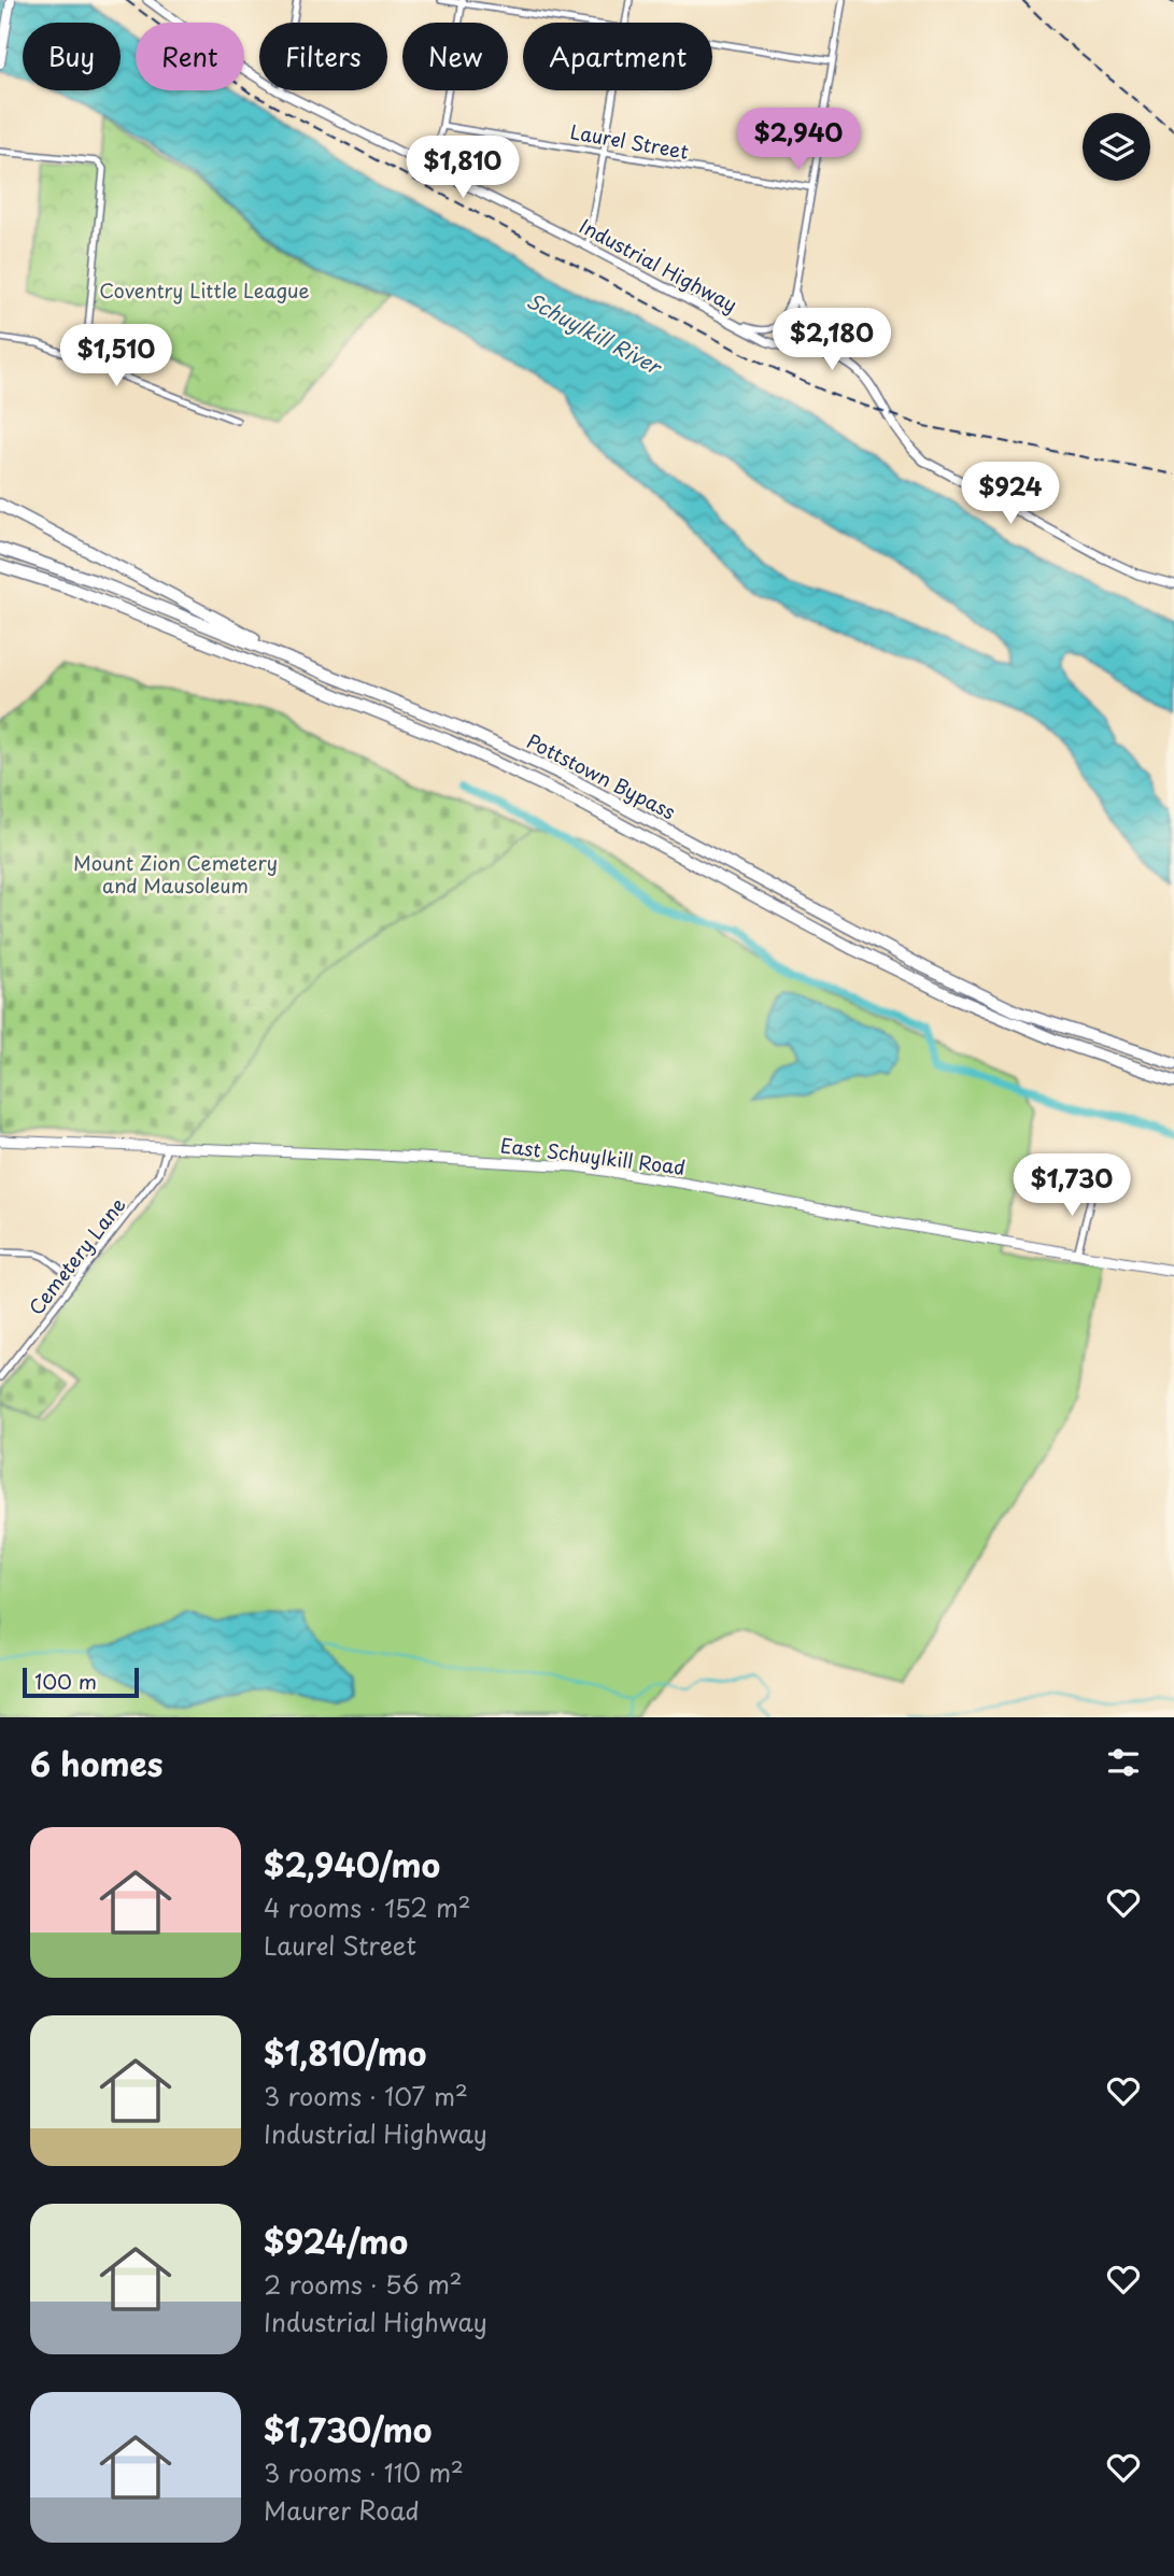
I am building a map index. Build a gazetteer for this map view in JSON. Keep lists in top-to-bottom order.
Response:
{
  "streets": {
    "highway": ["Pottstown Bypass"],
    "main road": ["East Schuylkill Road"],
    "street": ["Laurel Street", "Industrial Highway", "Cemetery Lane"]
  },
  "crossings": [
    ["East Schuylkill Road", "Cemetery Lane"]
  ],
  "water": ["Schuylkill River"],
  "parks": ["Coventry Little League", "Mount Zion Cemetery and Mausoleum"],
  "scale_bar": "100 m",
  "page": {
    "chip": [
      "Buy",
      "Rent",
      "Filters",
      "New",
      "Apartment"
    ],
    "price": [
      "$2,940",
      "$1,810",
      "$2,180",
      "$1,510",
      "$924",
      "$1,730"
    ],
    "scale": "100 m",
    "heading": "6 homes",
    "list": [
      {
        "name": "$2,940/mo",
        "note": "4 rooms · 152 m² · Laurel Street"
      },
      {
        "name": "$1,810/mo",
        "note": "3 rooms · 107 m² · Industrial Highway"
      },
      {
        "name": "$924/mo",
        "note": "2 rooms · 56 m² · Industrial Highway"
      },
      {
        "name": "$1,730/mo",
        "note": "3 rooms · 110 m² · Maurer Road"
      }
    ]
  }
}
